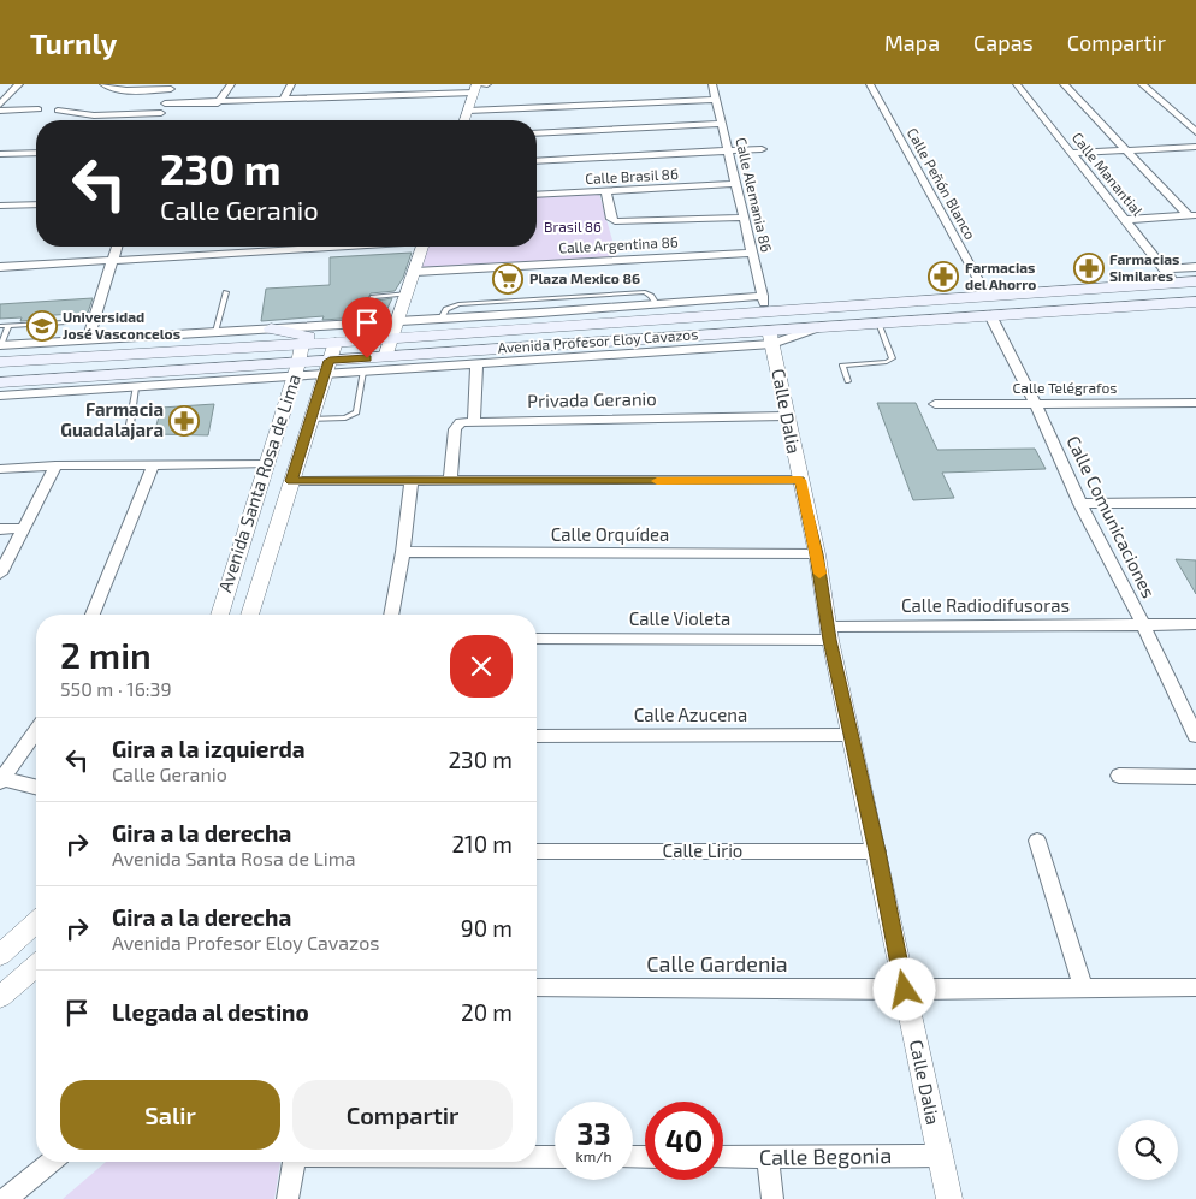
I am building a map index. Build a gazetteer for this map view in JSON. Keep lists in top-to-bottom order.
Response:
{
  "streets": {
    "main road": ["Avenida Profesor Eloy Cavazos"],
    "street": [
      "Calle Manantial",
      "Calle Brasil 86",
      "Calle Peñón Blanco",
      "Calle Alemania 86",
      "Calle Argentina 86",
      "Calle Telégrafos",
      "Privada Geranio",
      "Calle Dalia",
      "Avenida Santa Rosa de Lima",
      "Calle Comunicaciones",
      "Calle Orquídea",
      "Calle Radiodifusoras",
      "Calle Violeta",
      "Calle Azucena",
      "Calle Lirio",
      "Calle Gardenia",
      "Calle Begonia"
    ]
  },
  "crossings": [
    ["Calle Manantial", "Avenida Profesor Eloy Cavazos"],
    ["Calle Brasil 86", "Calle Alemania 86"],
    ["Calle Peñón Blanco", "Avenida Profesor Eloy Cavazos"],
    ["Calle Alemania 86", "Calle Argentina 86"],
    ["Calle Alemania 86", "Avenida Profesor Eloy Cavazos"],
    ["Calle Alemania 86", "Calle Dalia"],
    ["Avenida Profesor Eloy Cavazos", "Calle Dalia"],
    ["Avenida Profesor Eloy Cavazos", "Avenida Santa Rosa de Lima"],
    ["Avenida Profesor Eloy Cavazos", "Calle Comunicaciones"],
    ["Calle Telégrafos", "Calle Comunicaciones"],
    ["Privada Geranio", "Calle Dalia"],
    ["Calle Dalia", "Calle Orquídea"],
    ["Calle Dalia", "Calle Radiodifusoras"],
    ["Calle Dalia", "Calle Violeta"],
    ["Calle Dalia", "Calle Azucena"],
    ["Calle Dalia", "Calle Lirio"],
    ["Calle Dalia", "Calle Gardenia"],
    ["Calle Dalia", "Calle Begonia"],
    ["Calle Comunicaciones", "Calle Radiodifusoras"],
    ["Calle Radiodifusoras", "Calle Violeta"]
  ],
  "parks": ["Brasil 86"],
  "places": {
    "pharmacy": ["Farmacias Similares", "Farmacias del Ahorro", "Farmacia Guadalajara"],
    "supermarket": ["Plaza Mexico 86"],
    "school or university": ["Universidad José Vasconcelos"]
  },
  "page": {
    "header": "Turnly",
    "nav": ["Mapa", "Capas", "Compartir"],
    "turn": ["230 m", "Calle Geranio"],
    "heading": ["2 min", "550 m · 16:39"],
    "list": [
      {
        "name": "Gira a la izquierda",
        "note": "Calle Geranio",
        "value": "230 m"
      },
      {
        "name": "Gira a la derecha",
        "note": "Avenida Santa Rosa de Lima",
        "value": "210 m"
      },
      {
        "name": "Gira a la derecha",
        "note": "Avenida Profesor Eloy Cavazos",
        "value": "90 m"
      },
      {
        "name": "Llegada al destino",
        "value": "20 m"
      }
    ],
    "buttons": ["Salir", "Compartir"],
    "speed": "33 km/h",
    "limit": "40"
  }
}
